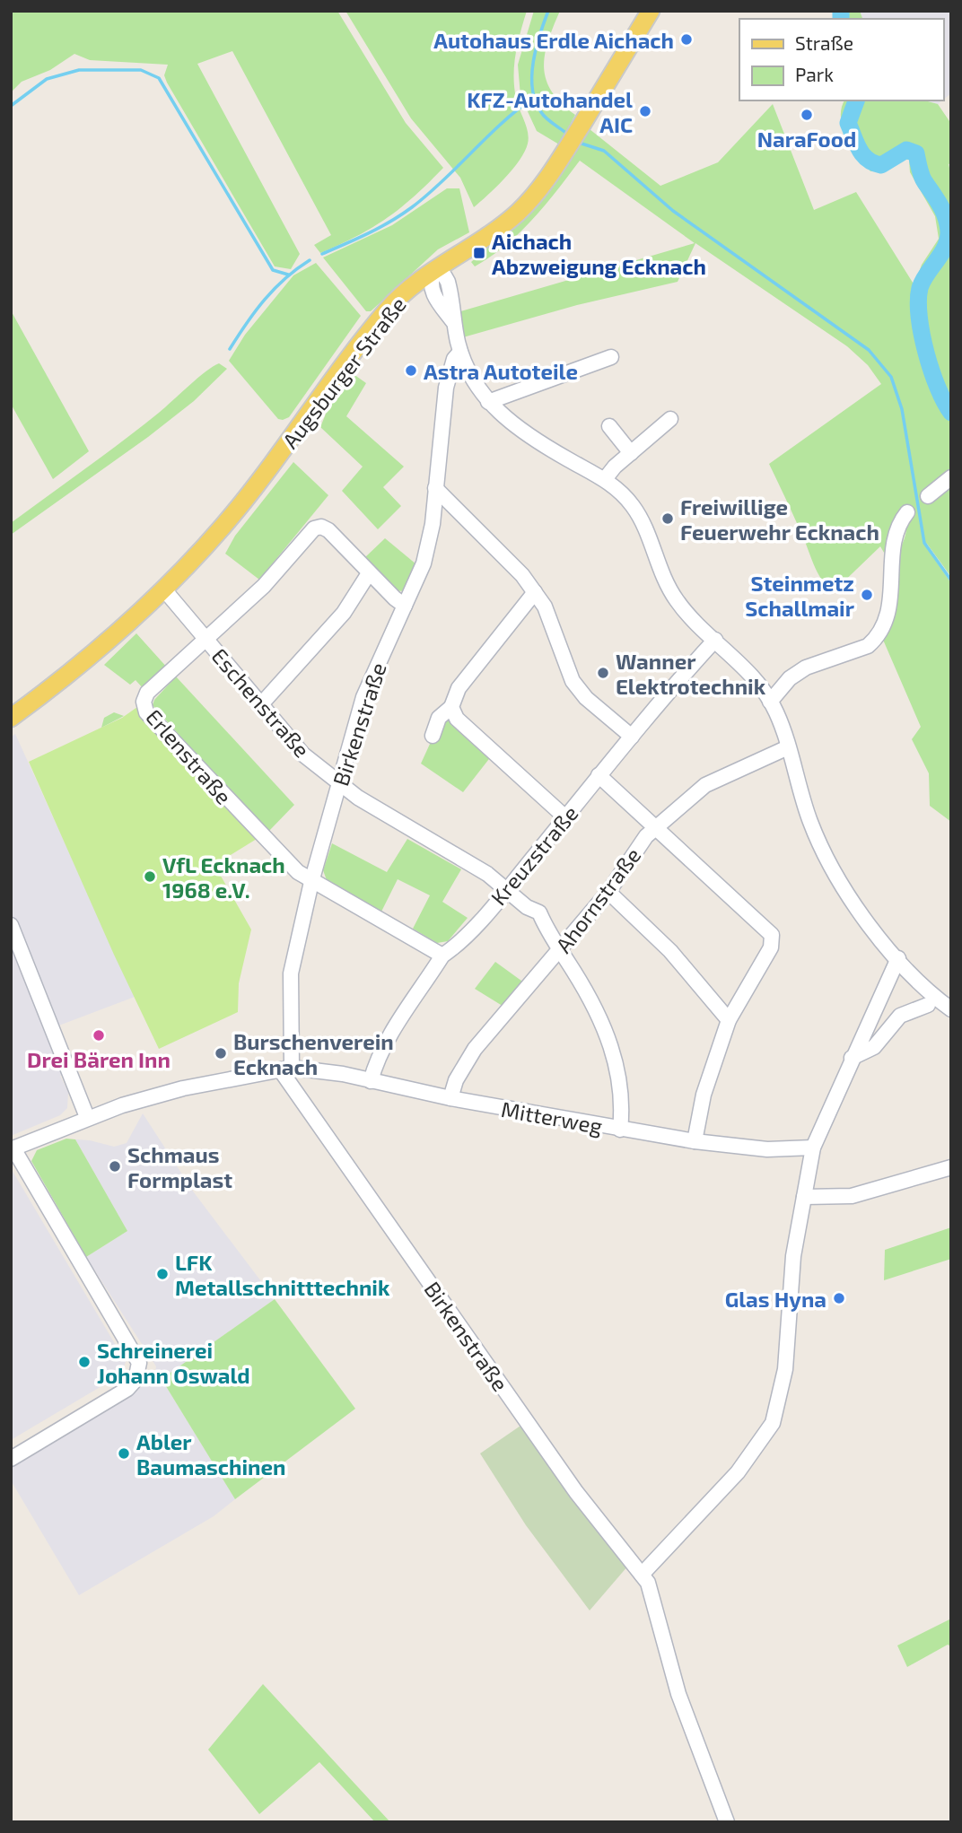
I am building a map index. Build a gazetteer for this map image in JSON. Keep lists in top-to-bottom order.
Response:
{
  "streets": {
    "main road": ["Augsburger Straße"],
    "street": [
      "Eschenstraße",
      "Birkenstraße",
      "Erlenstraße",
      "Kreuzstraße",
      "Ahornstraße",
      "Mitterweg"
    ]
  },
  "crossings": [
    ["Augsburger Straße", "Eschenstraße"],
    ["Eschenstraße", "Birkenstraße"],
    ["Eschenstraße", "Erlenstraße"],
    ["Eschenstraße", "Kreuzstraße"],
    ["Eschenstraße", "Ahornstraße"],
    ["Eschenstraße", "Mitterweg"],
    ["Birkenstraße", "Erlenstraße"],
    ["Birkenstraße", "Mitterweg"],
    ["Erlenstraße", "Kreuzstraße"],
    ["Kreuzstraße", "Mitterweg"],
    ["Ahornstraße", "Mitterweg"]
  ],
  "places": {
    "other": [
      "Autohaus Erdle Aichach",
      "KFZ-Autohandel AIC",
      "NaraFood",
      "Astra Autoteile",
      "Freiwillige Feuerwehr Ecknach",
      "Steinmetz Schallmair",
      "Wanner Elektrotechnik",
      "VfL Ecknach 1968 e.V.",
      "Drei Bären Inn",
      "Burschenverein Ecknach",
      "Schmaus Formplast",
      "LFK Metallschnitttechnik",
      "Glas Hyna",
      "Schreinerei Johann Oswald",
      "Abler Baumaschinen"
    ],
    "transit": ["Aichach Abzweigung Ecknach"]
  },
  "legend": ["Straße", "Park"]
}
